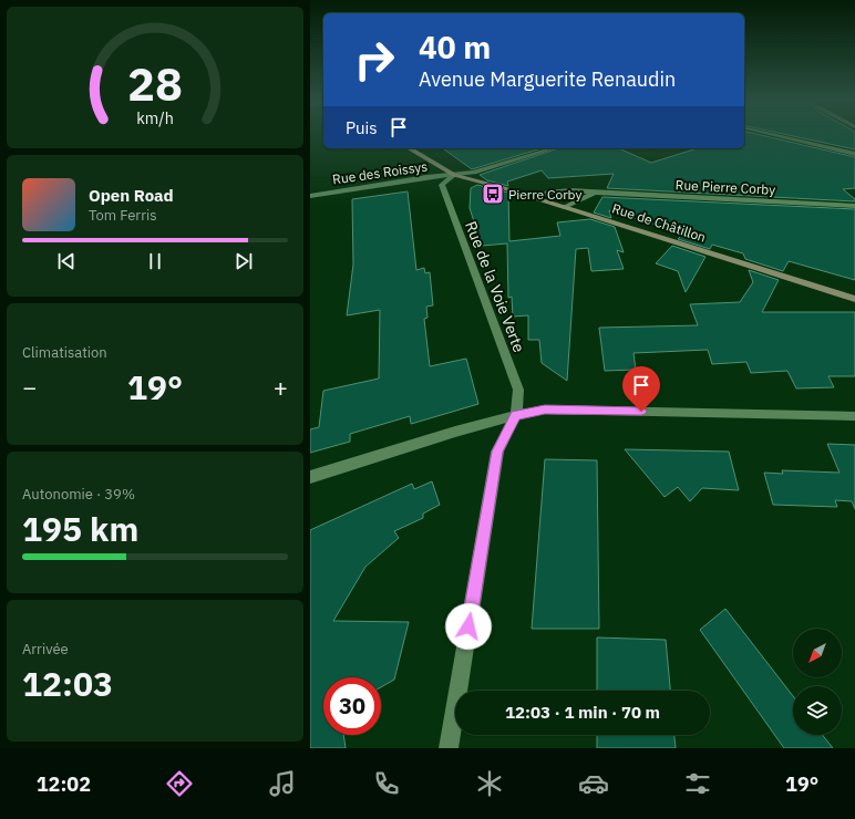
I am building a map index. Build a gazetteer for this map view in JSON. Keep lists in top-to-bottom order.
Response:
{
  "streets": {
    "main road": ["Rue de Châtillon"],
    "street": ["Rue des Roissys", "Rue Pierre Corby", "Rue de la Voie Verte"]
  },
  "crossings": [
    ["Rue des Roissys", "Rue de Châtillon"],
    ["Rue des Roissys", "Rue de la Voie Verte"],
    ["Rue Pierre Corby", "Rue de Châtillon"],
    ["Rue de Châtillon", "Rue de la Voie Verte"]
  ],
  "places": {
    "bus stop": ["Pierre Corby"]
  },
  "north": "bottom left",
  "page": {
    "turn": ["40 m", "Avenue Marguerite Renaudin"],
    "then": "Puis",
    "song": ["Open Road", "Tom Ferris"],
    "tile": [
      "Climatisation",
      ["Autonomie · 39%", "195 km"],
      ["Arrivée", "12:03"]
    ],
    "heat": ["−", "19°", "+"],
    "limit": "30",
    "trip": "12:03 · 1 min · 70 m",
    "tabs": ["12:02", "19°"],
    "gauge": ["28", "km/h"]
  }
}
